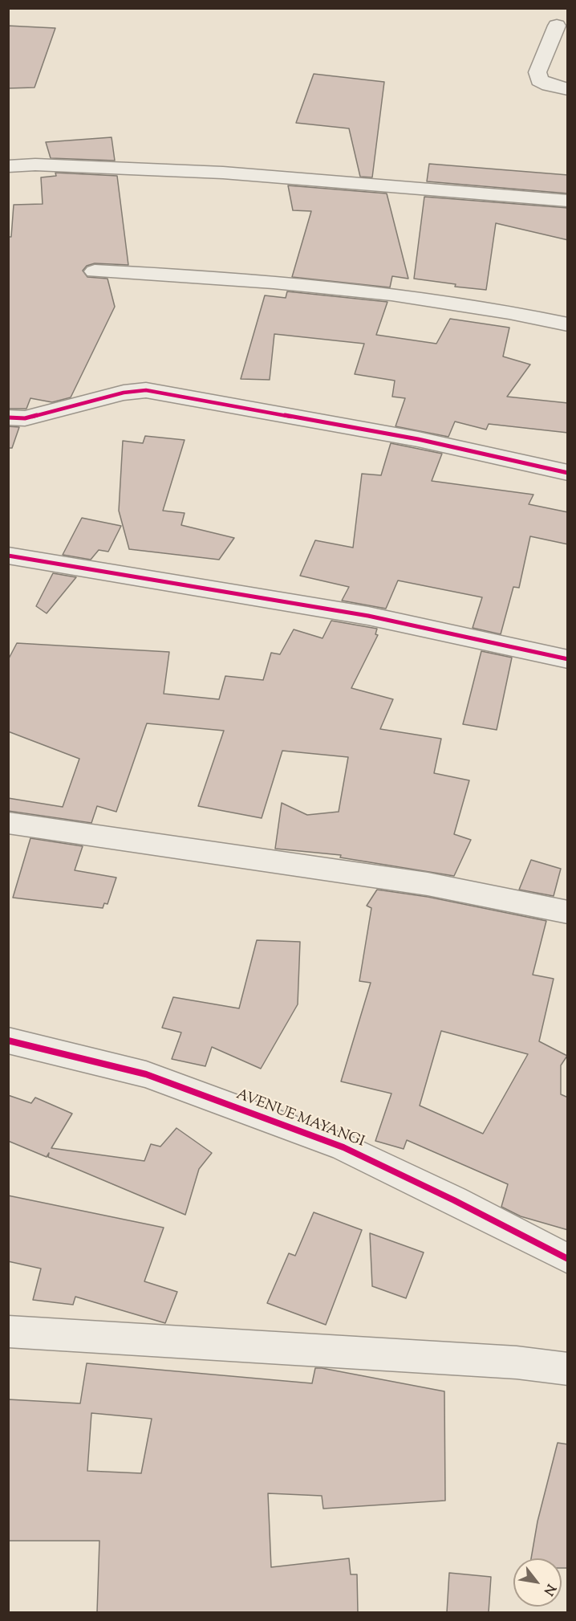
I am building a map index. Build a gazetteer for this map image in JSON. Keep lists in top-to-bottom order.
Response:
{
  "streets": {
    "street": ["AVENUE MAYANGI"]
  },
  "north": "bottom right"
}
